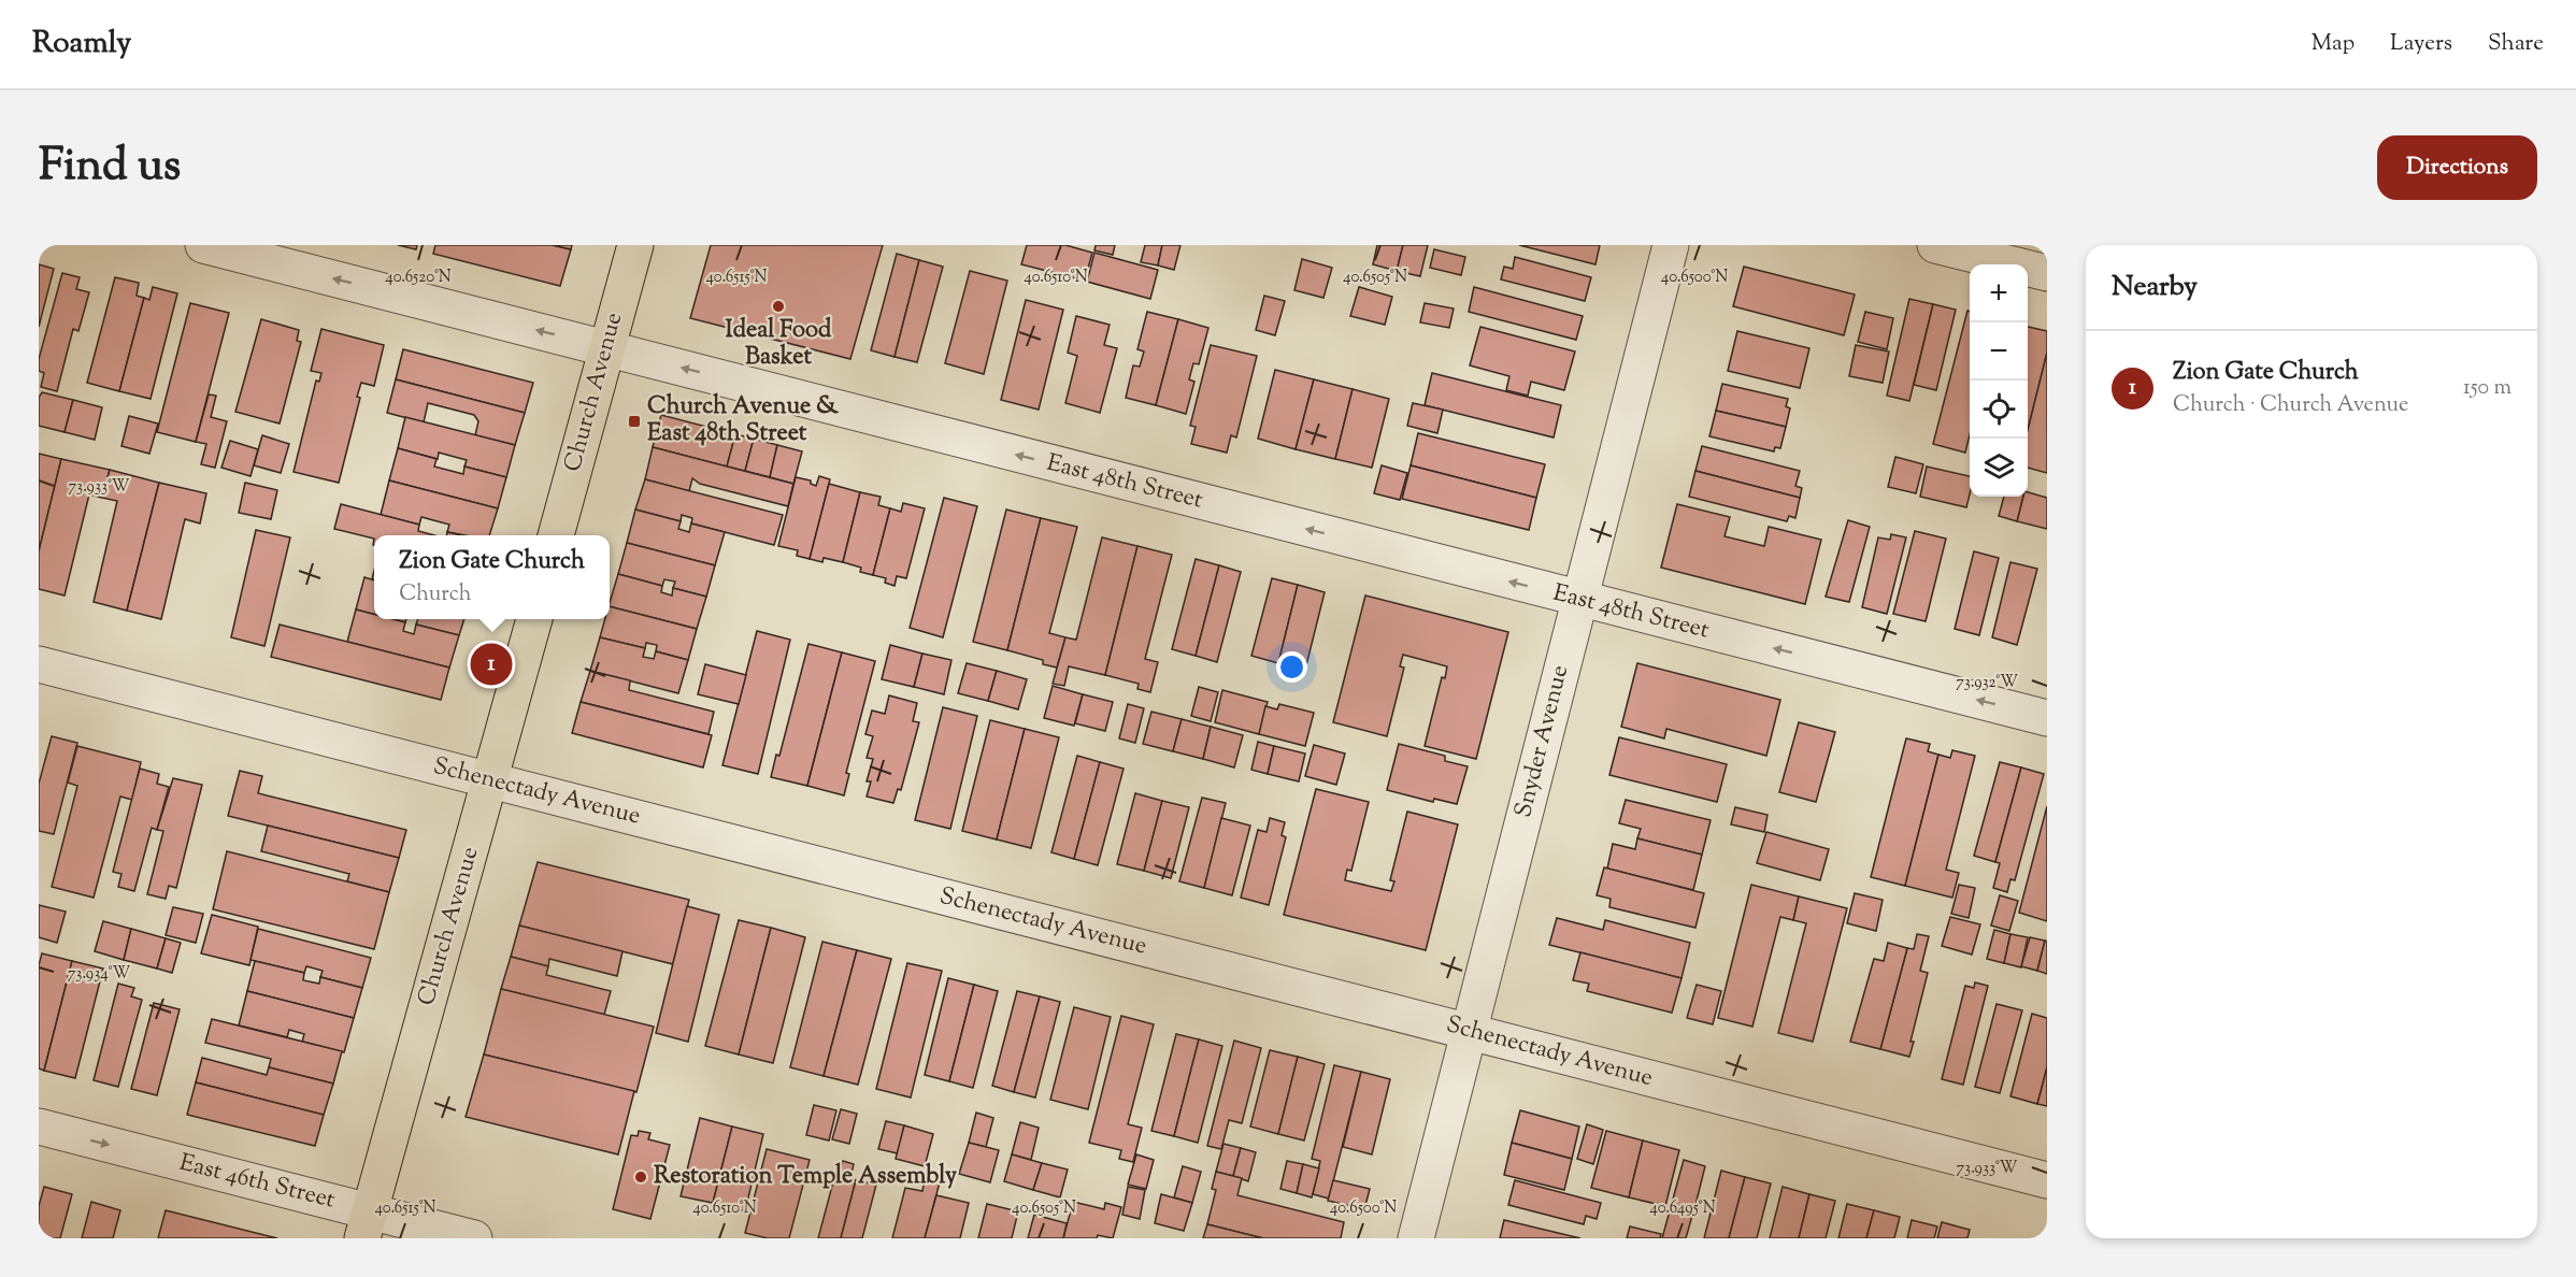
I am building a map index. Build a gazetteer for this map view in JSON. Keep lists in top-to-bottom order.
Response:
{
  "streets": {
    "main road": ["Church Avenue"],
    "street": [
      "East 48th Street",
      "Snyder Avenue",
      "Schenectady Avenue",
      "East 46th Street"
    ]
  },
  "crossings": [
    ["Church Avenue", "East 48th Street"],
    ["Church Avenue", "Schenectady Avenue"],
    ["Church Avenue", "East 46th Street"],
    ["East 48th Street", "Snyder Avenue"],
    ["Snyder Avenue", "Schenectady Avenue"]
  ],
  "one_way": ["East 48th Street", "East 46th Street"],
  "places": {
    "other": ["Ideal Food Basket", "Restoration Temple Assembly"],
    "transit": ["Church Avenue & East 48th Street"]
  },
  "page": {
    "header": "Roamly",
    "nav": ["Map", "Layers", "Share"],
    "title": "Find us",
    "buttons": "Directions",
    "heading": "Nearby",
    "map_buttons": ["+", "−"],
    "list": [
      {
        "mark": "1",
        "name": "Zion Gate Church",
        "note": "Church · Church Avenue",
        "value": "150 m"
      }
    ],
    "popup": ["Zion Gate Church", "Church"],
    "pins": "1"
  },
  "coordinates": [
    "40.6520°N",
    "40.6515°N",
    "40.6510°N",
    "40.6505°N",
    "40.6500°N",
    "73.933°W",
    "73.932°W",
    "73.934°W",
    "40.6495°N"
  ]
}
